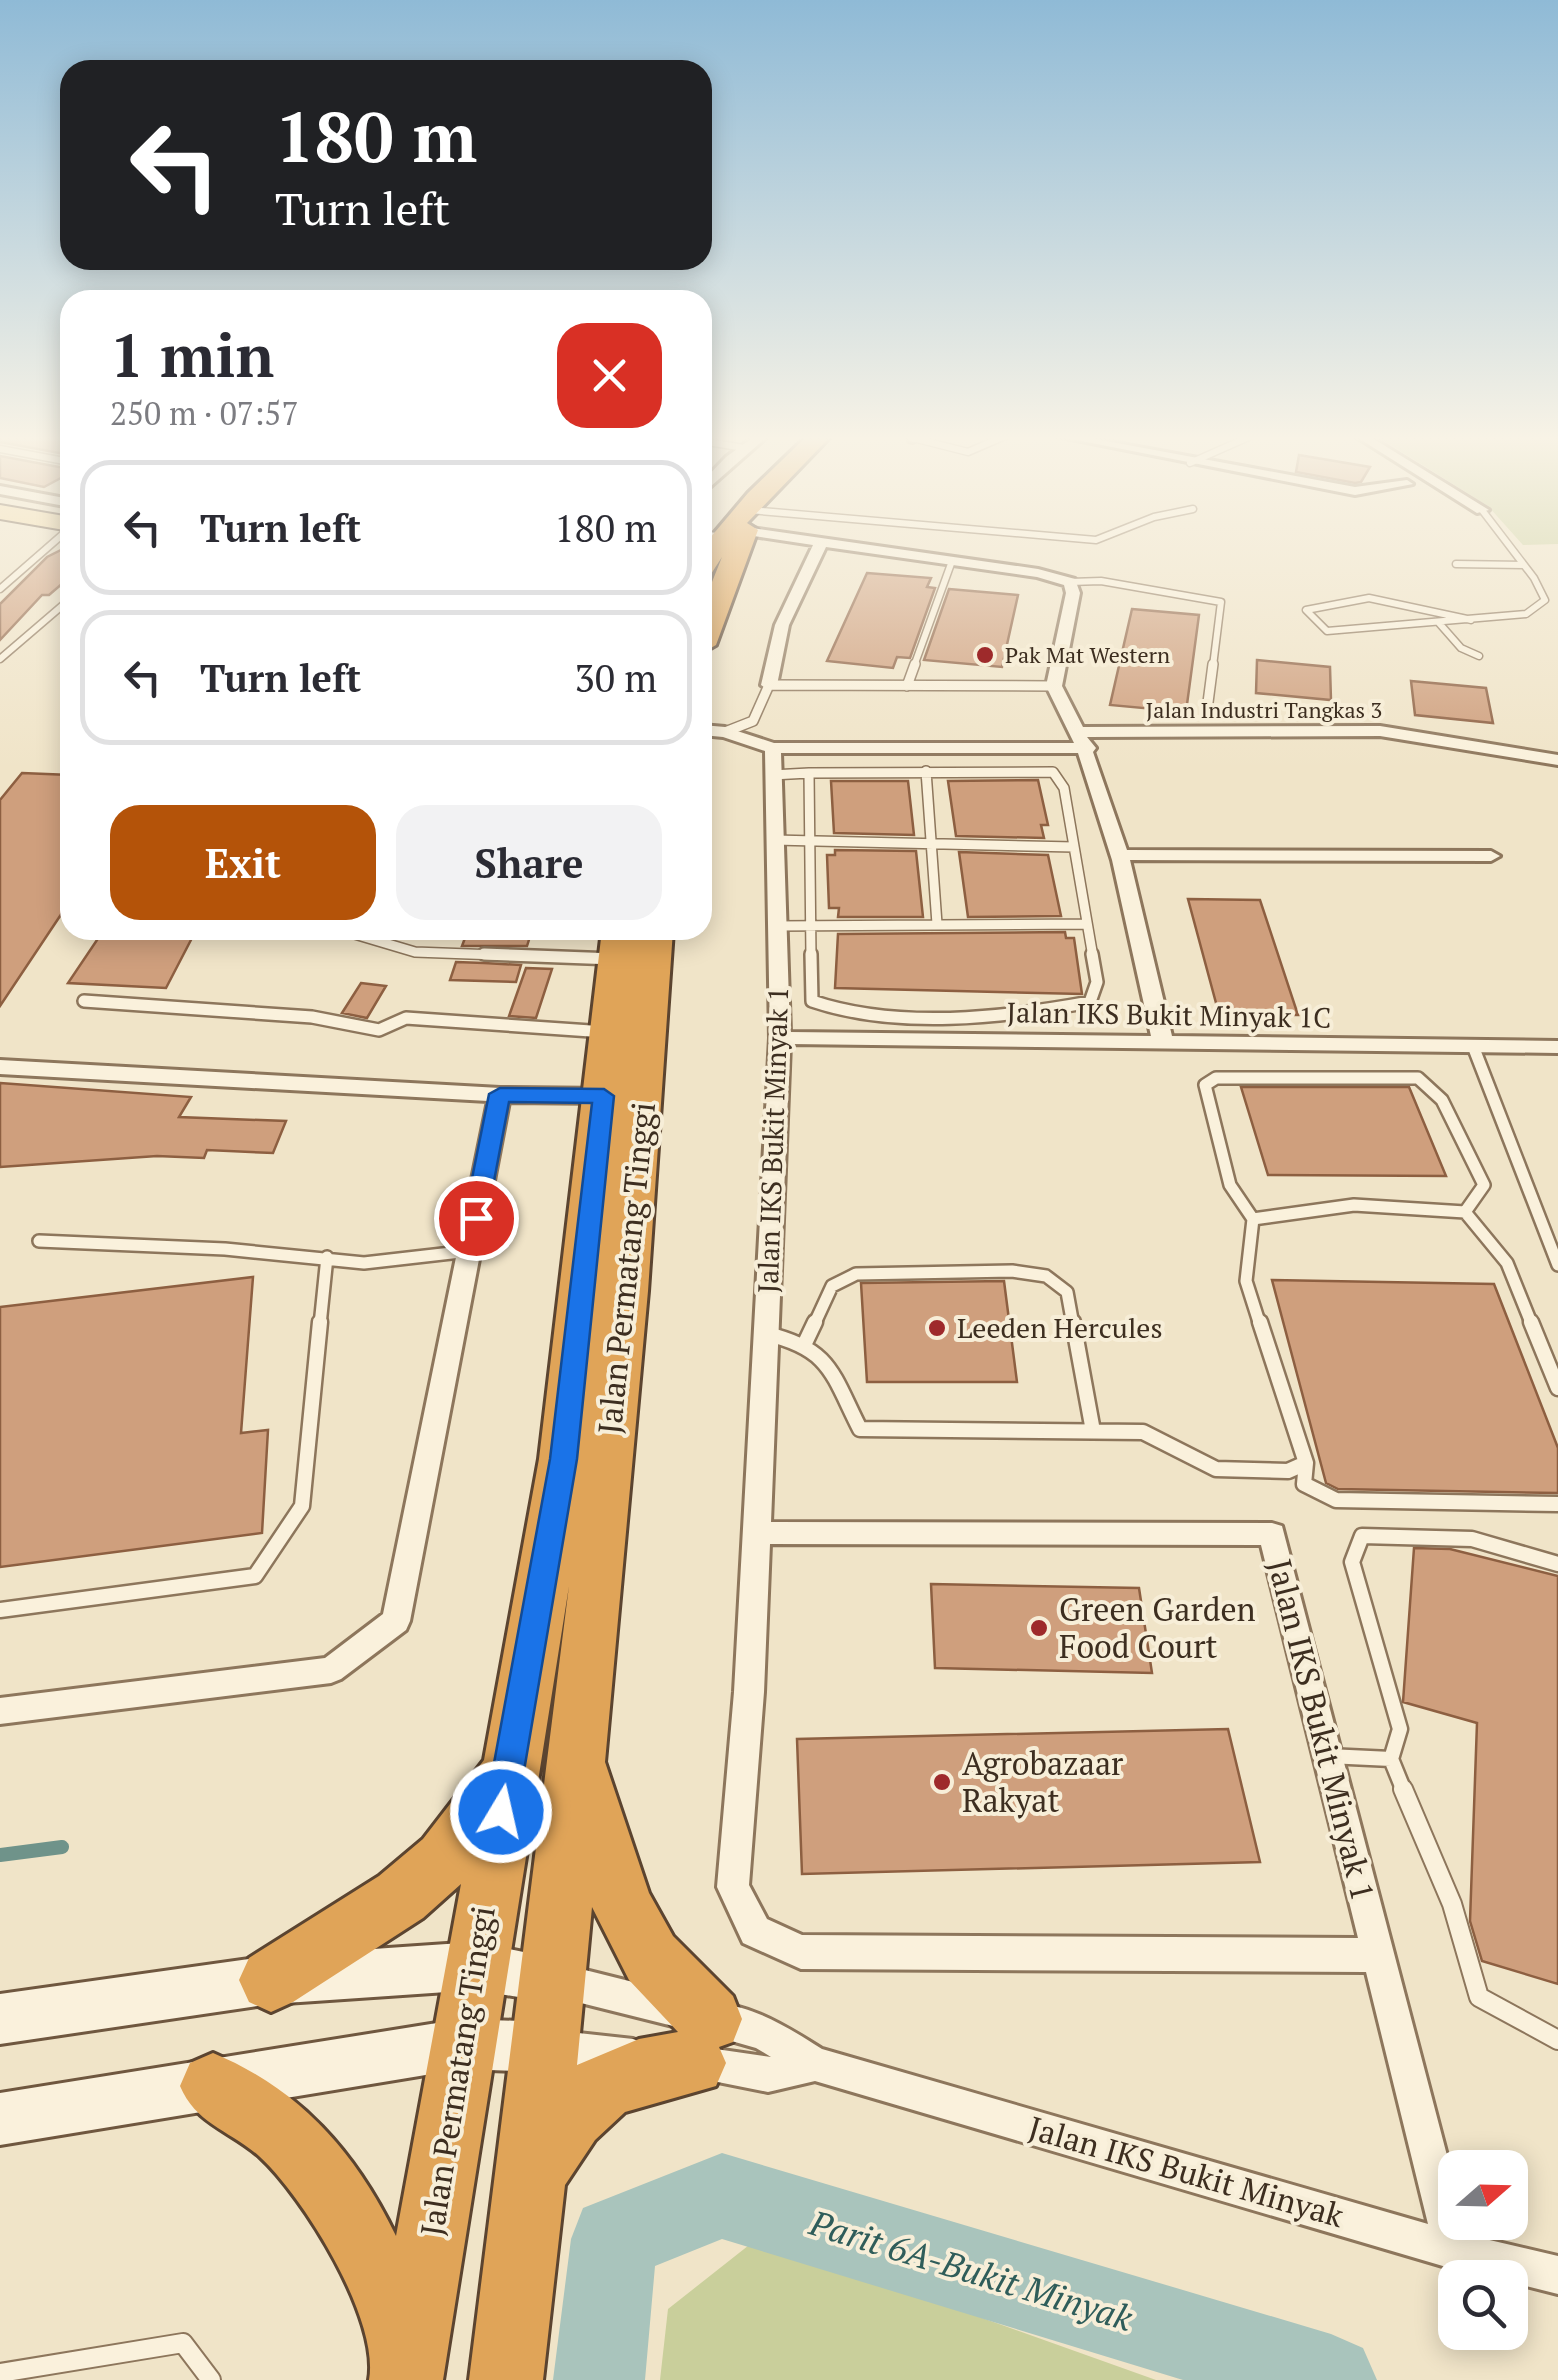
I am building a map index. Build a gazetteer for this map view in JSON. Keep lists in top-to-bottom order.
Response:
{
  "streets": {
    "highway": ["Jalan Permatang Tinggi"],
    "street": [
      "Jalan Industri Tangkas 3",
      "Jalan IKS Bukit Minyak 1C",
      "Jalan IKS Bukit Minyak 1",
      "Jalan IKS Bukit Minyak"
    ]
  },
  "crossings": [
    ["Jalan Industri Tangkas 3", "Jalan IKS Bukit Minyak 1"],
    ["Jalan IKS Bukit Minyak 1C", "Jalan IKS Bukit Minyak 1"],
    ["Jalan IKS Bukit Minyak 1", "Jalan IKS Bukit Minyak"],
    ["Jalan Permatang Tinggi", "Jalan IKS Bukit Minyak"]
  ],
  "water": ["Parit 6A-Bukit Minyak"],
  "places": [
    "Pak Mat Western",
    "Leeden Hercules",
    "Green Garden Food Court",
    "Agrobazaar Rakyat"
  ],
  "north": "right",
  "page": {
    "turn": ["180 m", "Turn left"],
    "heading": ["1 min", "250 m · 07:57"],
    "list": [
      {
        "name": "Turn left",
        "value": "180 m"
      },
      {
        "name": "Turn left",
        "value": "30 m"
      }
    ],
    "buttons": ["Exit", "Share"]
  }
}
